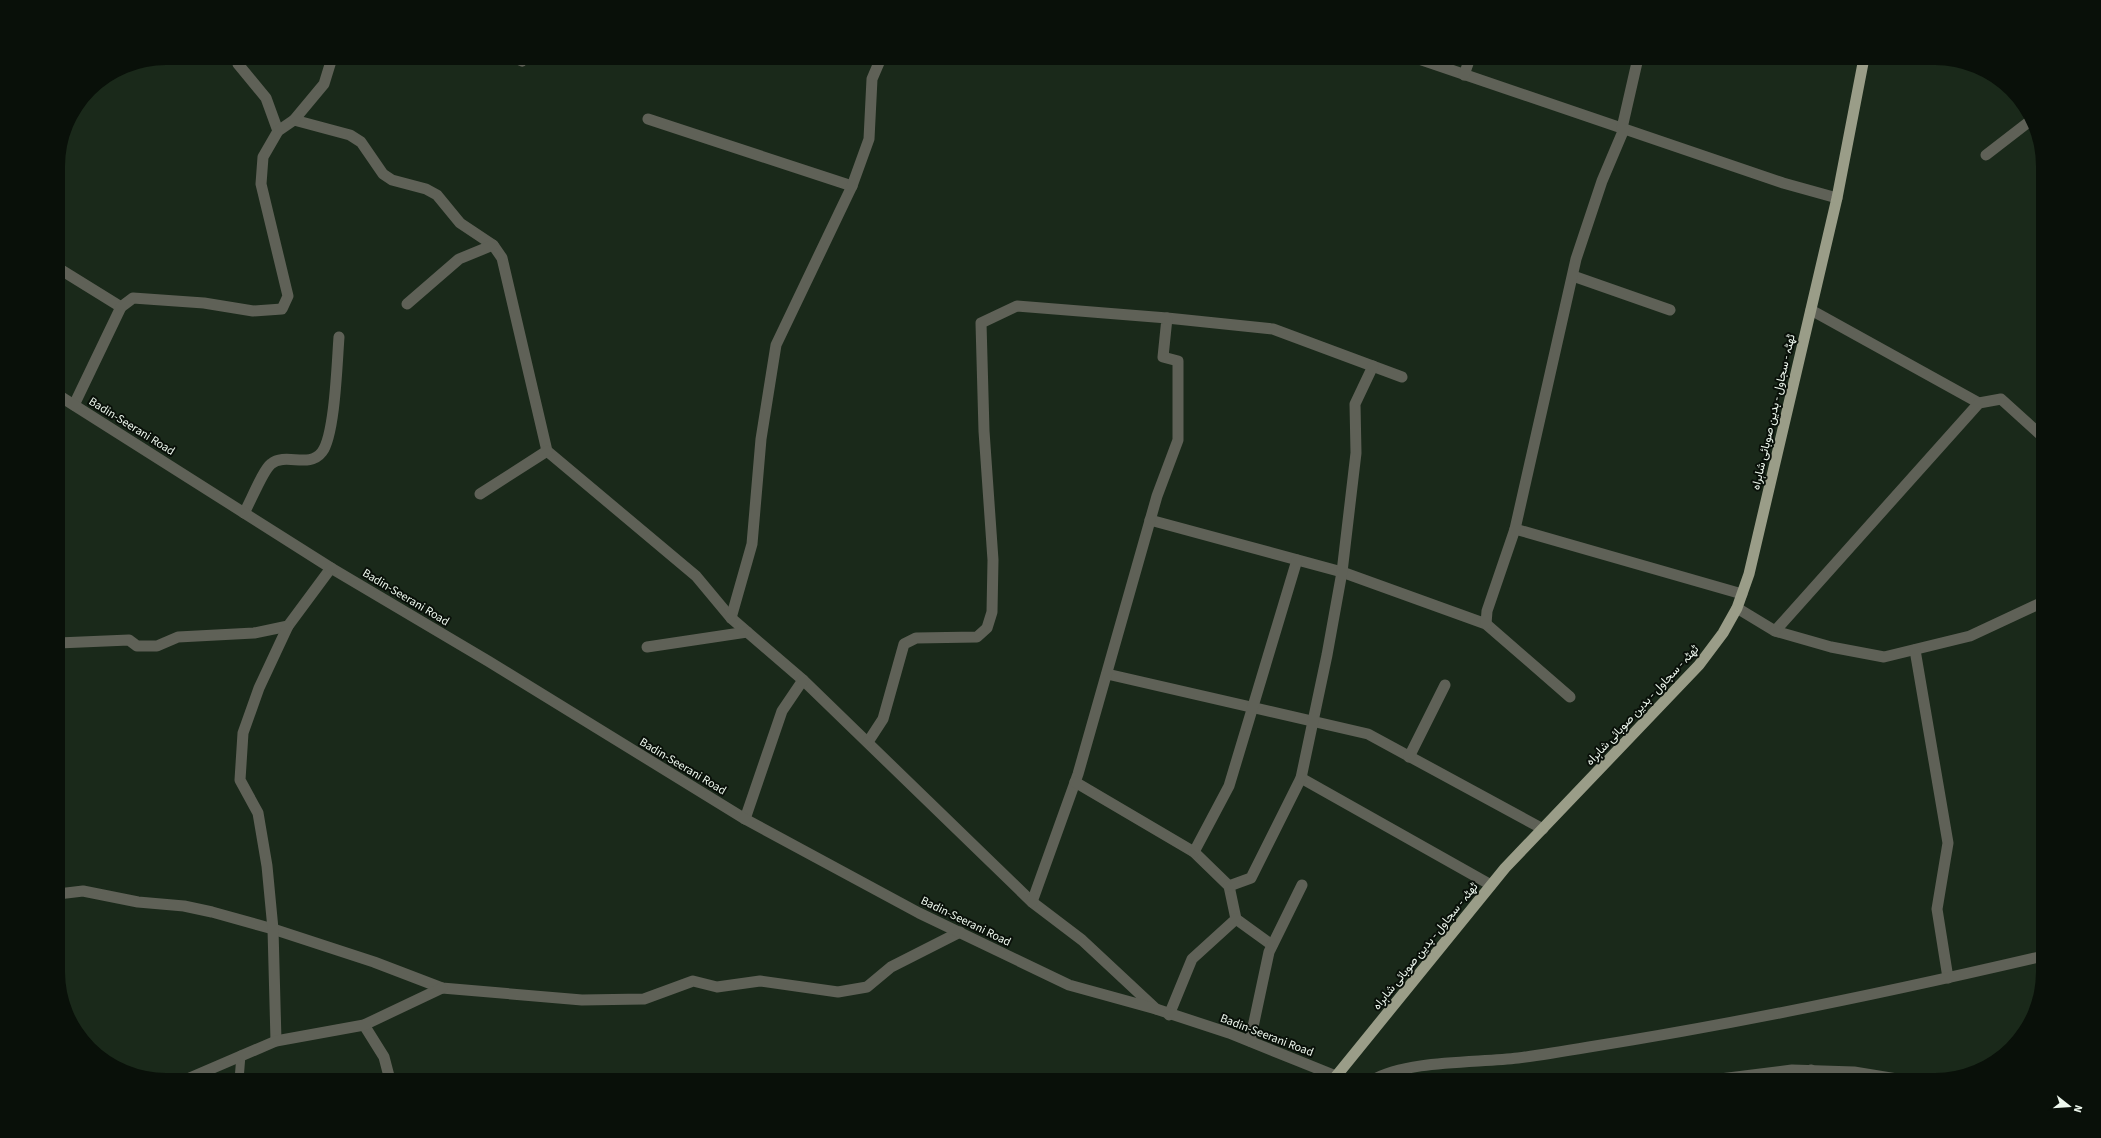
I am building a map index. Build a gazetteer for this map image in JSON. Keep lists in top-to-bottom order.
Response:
{
  "streets": {
    "main road": ["ٹھٹہ - سجاول - بدین صوبائی شاہراہ"],
    "street": ["Badin-Seerani Road"]
  },
  "north": "right"
}
